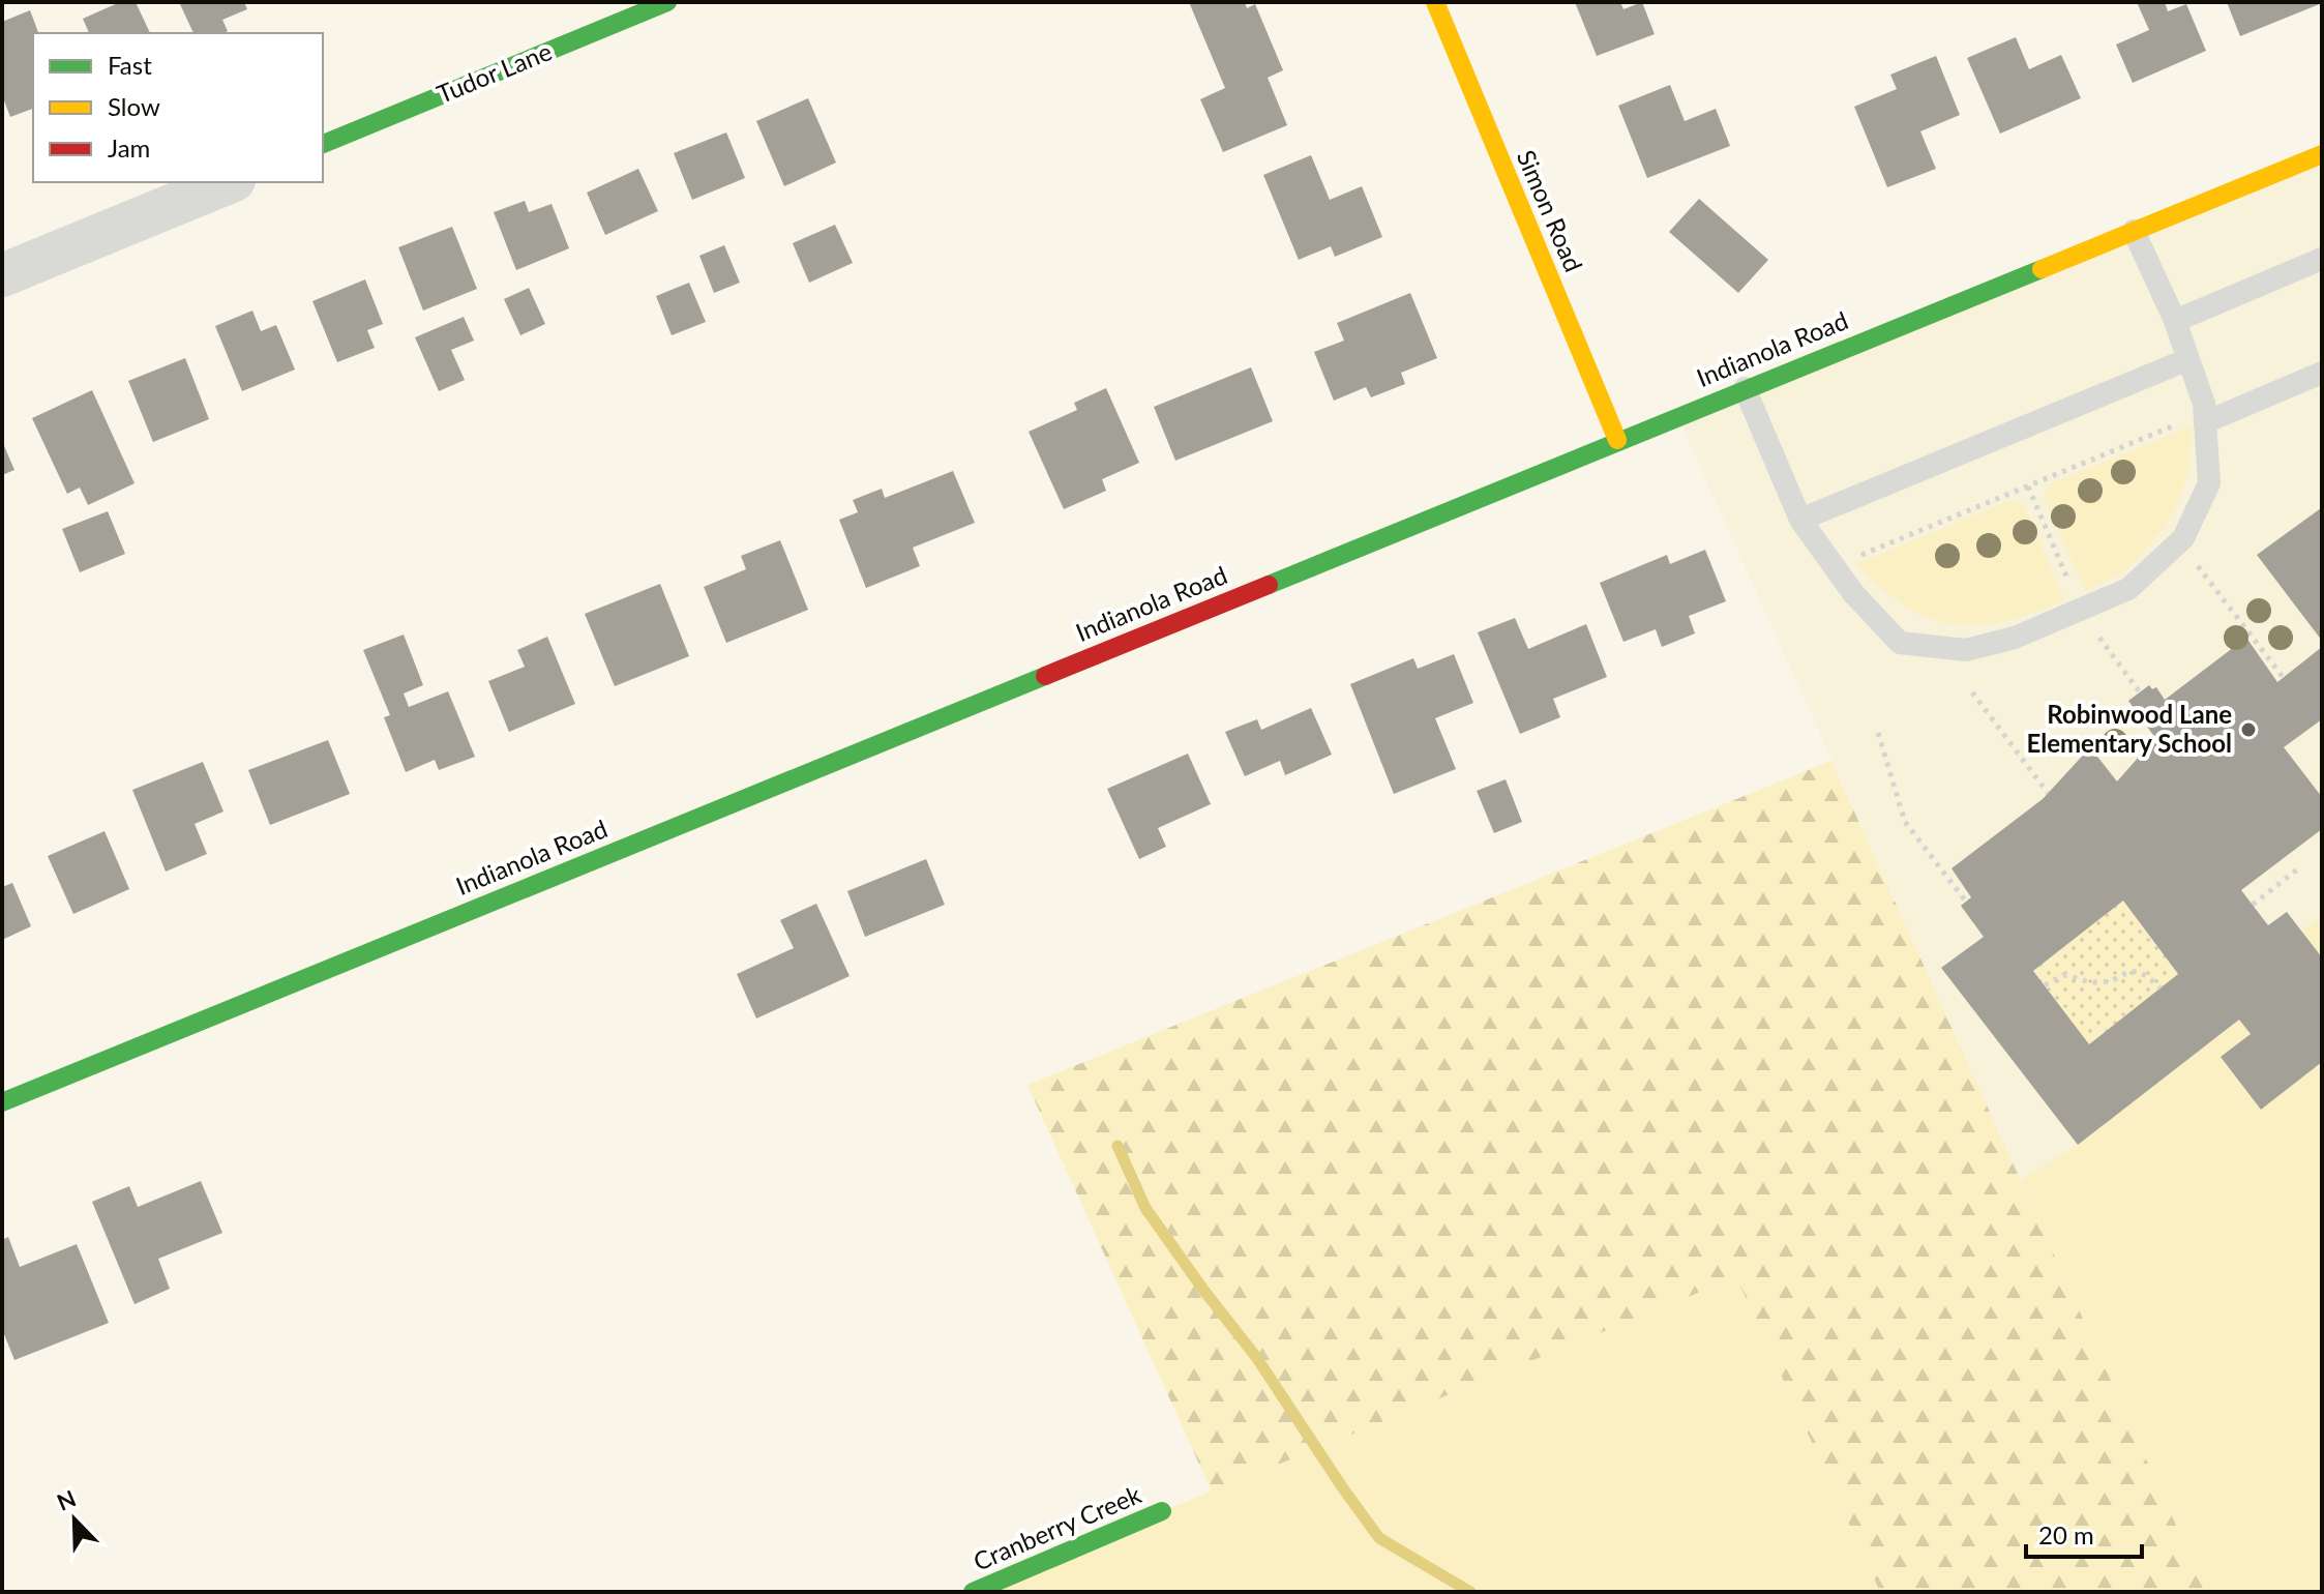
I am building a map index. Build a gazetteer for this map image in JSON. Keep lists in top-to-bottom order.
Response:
{
  "streets": {
    "street": [
      "Tudor Lane",
      "Simon Road",
      "Indianola Road",
      "Cranberry Creek"
    ]
  },
  "crossings": [
    ["Simon Road", "Indianola Road"]
  ],
  "places": ["Robinwood Lane Elementary School"],
  "legend": ["Fast", "Slow", "Jam"],
  "scale_bar": "20 m",
  "north": "top left"
}
